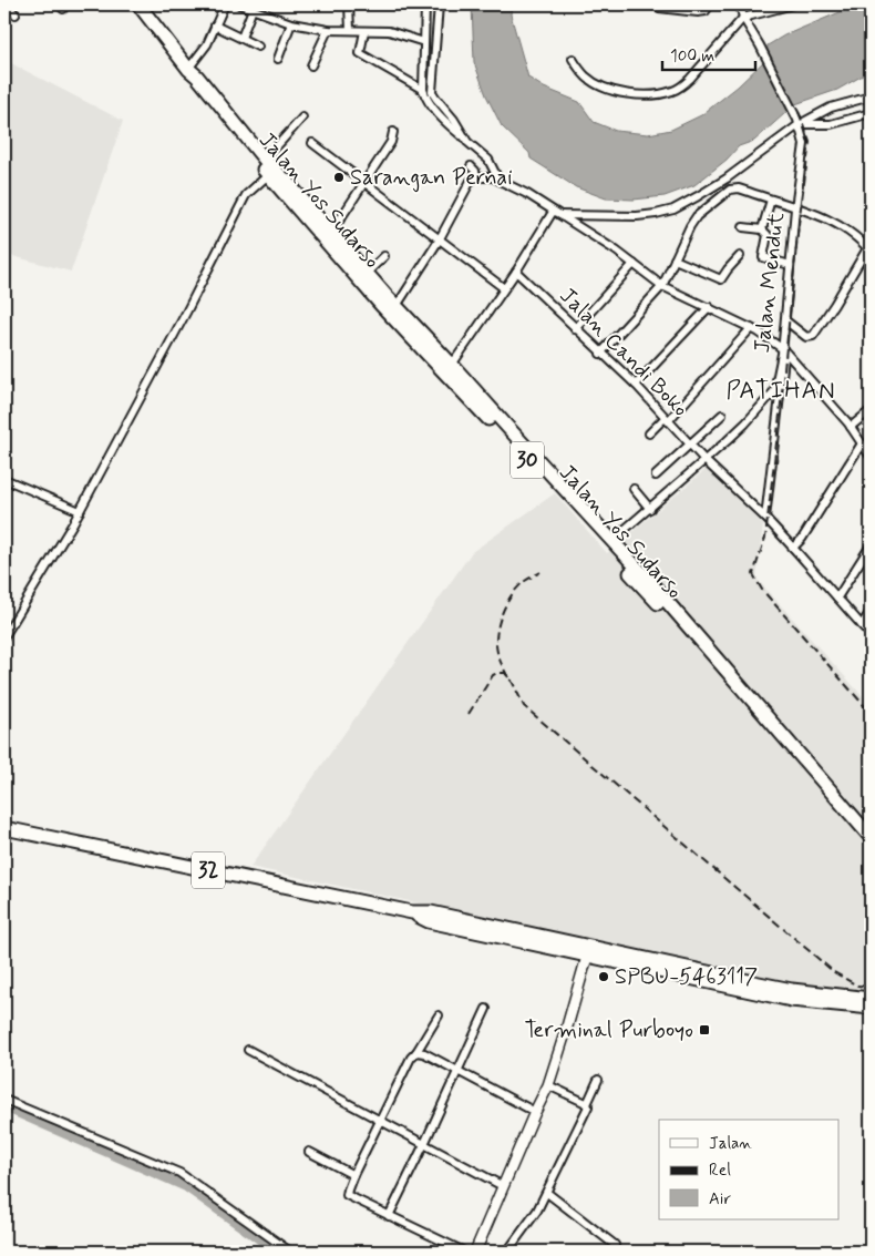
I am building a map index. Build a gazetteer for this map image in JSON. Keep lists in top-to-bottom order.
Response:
{
  "streets": {
    "highway": ["Jalan Yos Sudarso", "30", "32"],
    "street": ["Jalan Mendut", "Jalan Candi Boko"]
  },
  "crossings": [
    ["Jalan Mendut", "Jalan Candi Boko"]
  ],
  "districts": ["PATIHAN"],
  "places": {
    "other": ["Sarangan Pernai", "SPBU-5463117"],
    "transit": ["Terminal Purboyo"]
  },
  "legend": ["Jalan", "Rel", "Air"],
  "scale_bar": "100 m"
}
